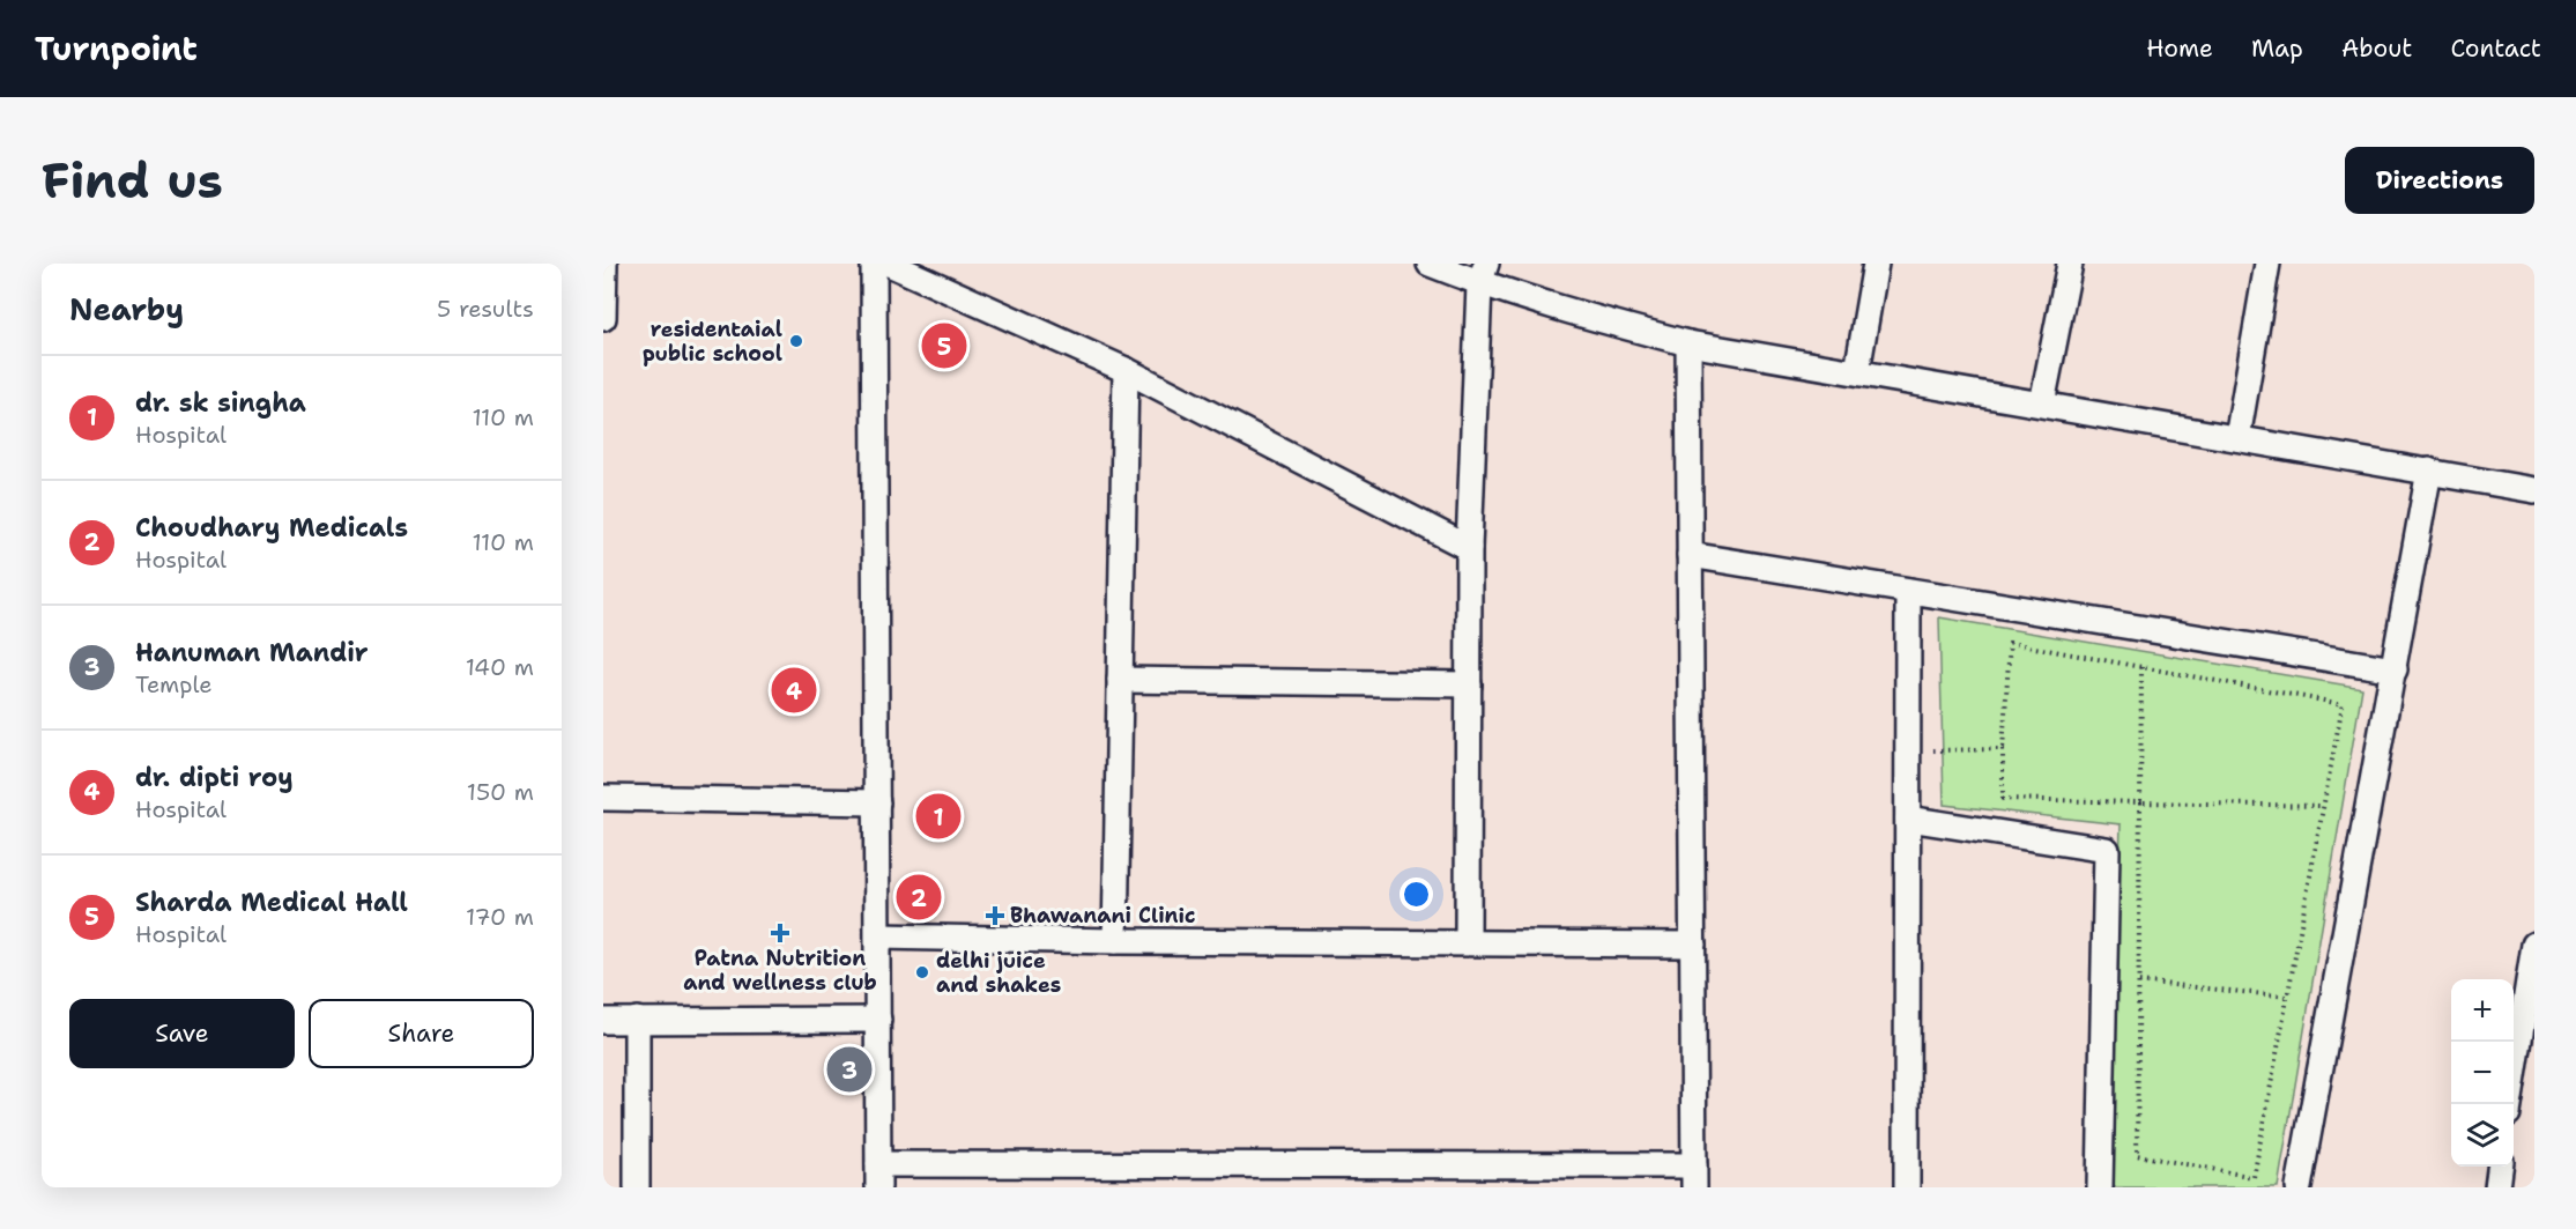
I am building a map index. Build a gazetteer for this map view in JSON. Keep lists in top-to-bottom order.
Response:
{
  "places": {
    "other": ["residentaial public school", "delhi juice and shakes"],
    "health": ["Bhawanani Clinic", "Patna Nutrition and wellness club"]
  },
  "page": {
    "header": "Turnpoint",
    "nav": [
      "Home",
      "Map",
      "About",
      "Contact"
    ],
    "buttons": [
      "Directions",
      ["Save", "Share"]
    ],
    "title": "Find us",
    "heading": ["Nearby", "5 results"],
    "pins": [
      "5",
      "4",
      "1",
      "2",
      "3"
    ],
    "list": [
      {
        "mark": "1",
        "name": "dr. sk singha",
        "note": "Hospital",
        "value": "110 m"
      },
      {
        "mark": "2",
        "name": "Choudhary Medicals",
        "note": "Hospital",
        "value": "110 m"
      },
      {
        "mark": "3",
        "name": "Hanuman Mandir",
        "note": "Temple",
        "value": "140 m"
      },
      {
        "mark": "4",
        "name": "dr. dipti roy",
        "note": "Hospital",
        "value": "150 m"
      },
      {
        "mark": "5",
        "name": "Sharda Medical Hall",
        "note": "Hospital",
        "value": "170 m"
      }
    ],
    "map_buttons": ["+", "−"]
  }
}
